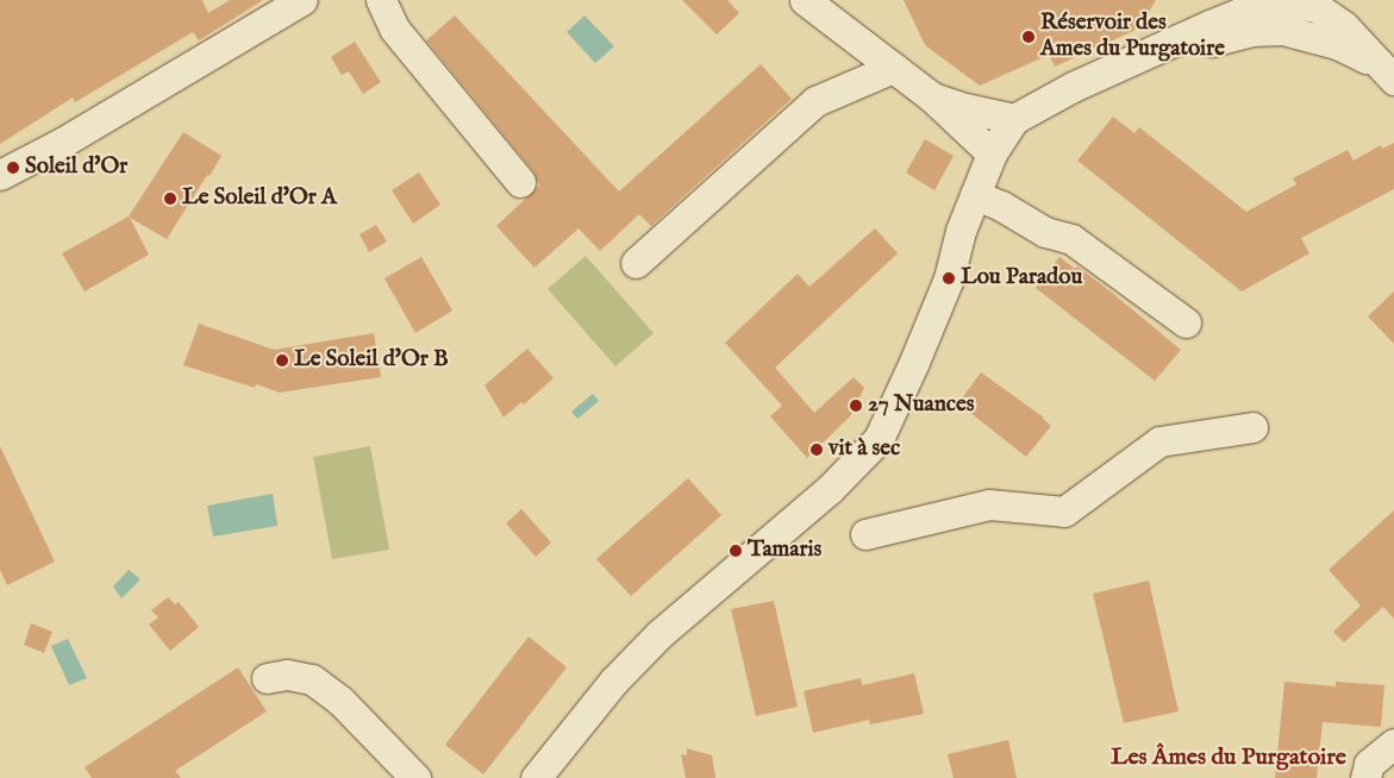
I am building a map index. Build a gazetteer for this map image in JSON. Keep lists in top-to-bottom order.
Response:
{
  "districts": ["Les Âmes du Purgatoire"],
  "places": [
    "Réservoir des Ames du Purgatoire",
    "Soleil d'Or",
    "Le Soleil d'Or A",
    "Lou Paradou",
    "Le Soleil d'Or B",
    "27 Nuances",
    "vit à sec",
    "Tamaris"
  ]
}
